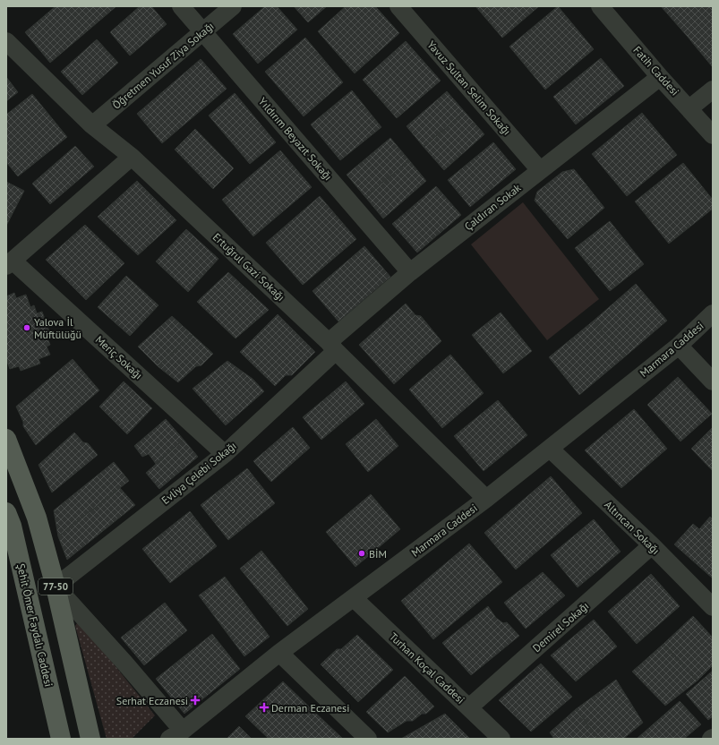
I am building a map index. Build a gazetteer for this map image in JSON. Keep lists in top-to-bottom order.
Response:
{
  "streets": {
    "main road": ["77-50", "Şehit Ömer Faydalı Caddesi"],
    "street": [
      "Öğretmen Yusuf Ziya Sokağı",
      "Fatih Caddesi",
      "Yavuz Sultan Selim Sokağı",
      "Yıldırım Beyazıt Sokağı",
      "Çaldıran Sokak",
      "Ertuğrul Gazi Sokağı",
      "Marmara Caddesi",
      "Meriç Sokağı",
      "Evliya Çelebi Sokağı",
      "Altıncan Sokağı",
      "Demirel Sokağı",
      "Turhan Koçal Caddesi"
    ]
  },
  "crossings": [
    ["Öğretmen Yusuf Ziya Sokağı", "Yıldırım Beyazıt Sokağı"],
    ["Öğretmen Yusuf Ziya Sokağı", "Ertuğrul Gazi Sokağı"],
    ["Fatih Caddesi", "Çaldıran Sokak"],
    ["Yavuz Sultan Selim Sokağı", "Çaldıran Sokak"],
    ["Yıldırım Beyazıt Sokağı", "Çaldıran Sokak"],
    ["Çaldıran Sokak", "Ertuğrul Gazi Sokağı"],
    ["Çaldıran Sokak", "Evliya Çelebi Sokağı"],
    ["Ertuğrul Gazi Sokağı", "Marmara Caddesi"],
    ["Ertuğrul Gazi Sokağı", "Evliya Çelebi Sokağı"],
    ["Marmara Caddesi", "Altıncan Sokağı"],
    ["Marmara Caddesi", "Turhan Koçal Caddesi"],
    ["Meriç Sokağı", "Evliya Çelebi Sokağı"],
    ["Evliya Çelebi Sokağı", "77-50"],
    ["Altıncan Sokağı", "Demirel Sokağı"],
    ["Demirel Sokağı", "Turhan Koçal Caddesi"]
  ],
  "places": {
    "other": ["Yalova İl Müftülüğü", "BİM"],
    "health": ["Serhat Eczanesi", "Derman Eczanesi"]
  }
}
